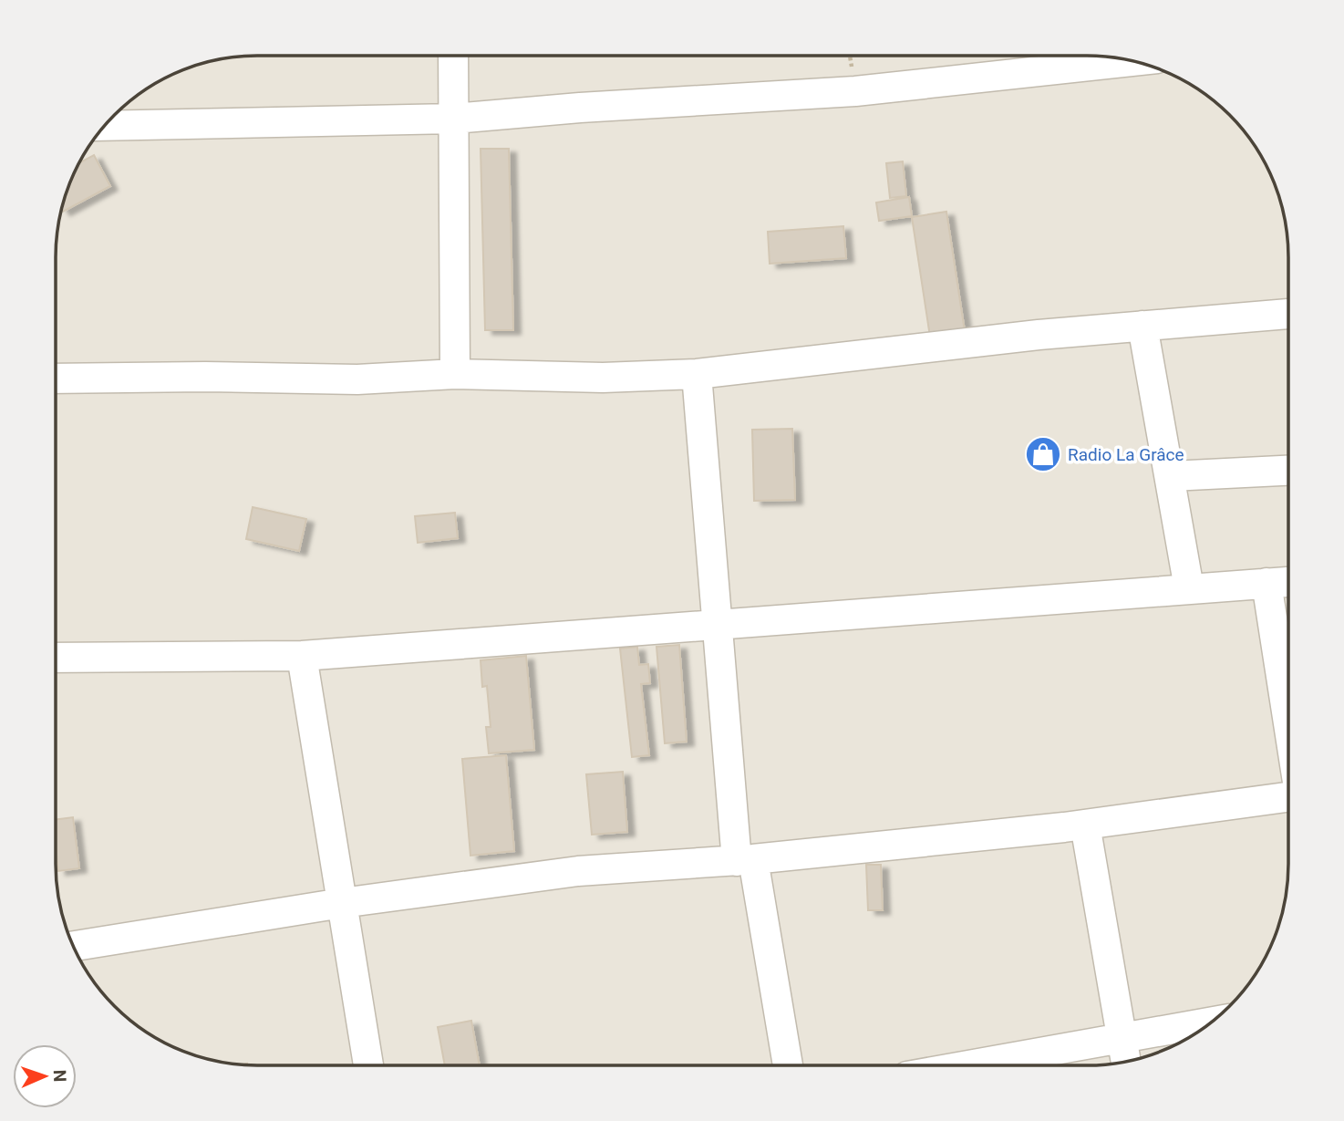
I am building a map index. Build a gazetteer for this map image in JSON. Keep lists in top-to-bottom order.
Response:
{
  "places": {
    "shop": ["Radio La Grâce"]
  },
  "north": "right"
}
